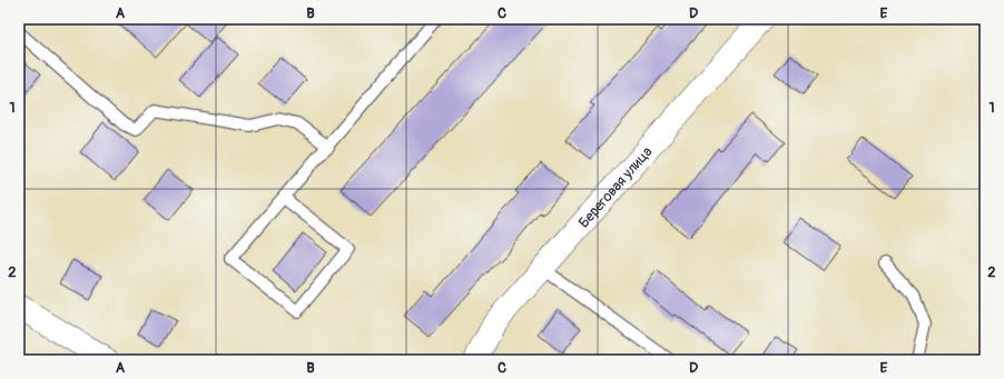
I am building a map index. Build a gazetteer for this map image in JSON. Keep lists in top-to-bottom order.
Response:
{
  "streets": {
    "street": ["Береговая улица"]
  },
  "grid": {
    "columns": [
      "A",
      "B",
      "C",
      "D",
      "E"
    ],
    "rows": ["1", "2"]
  }
}
